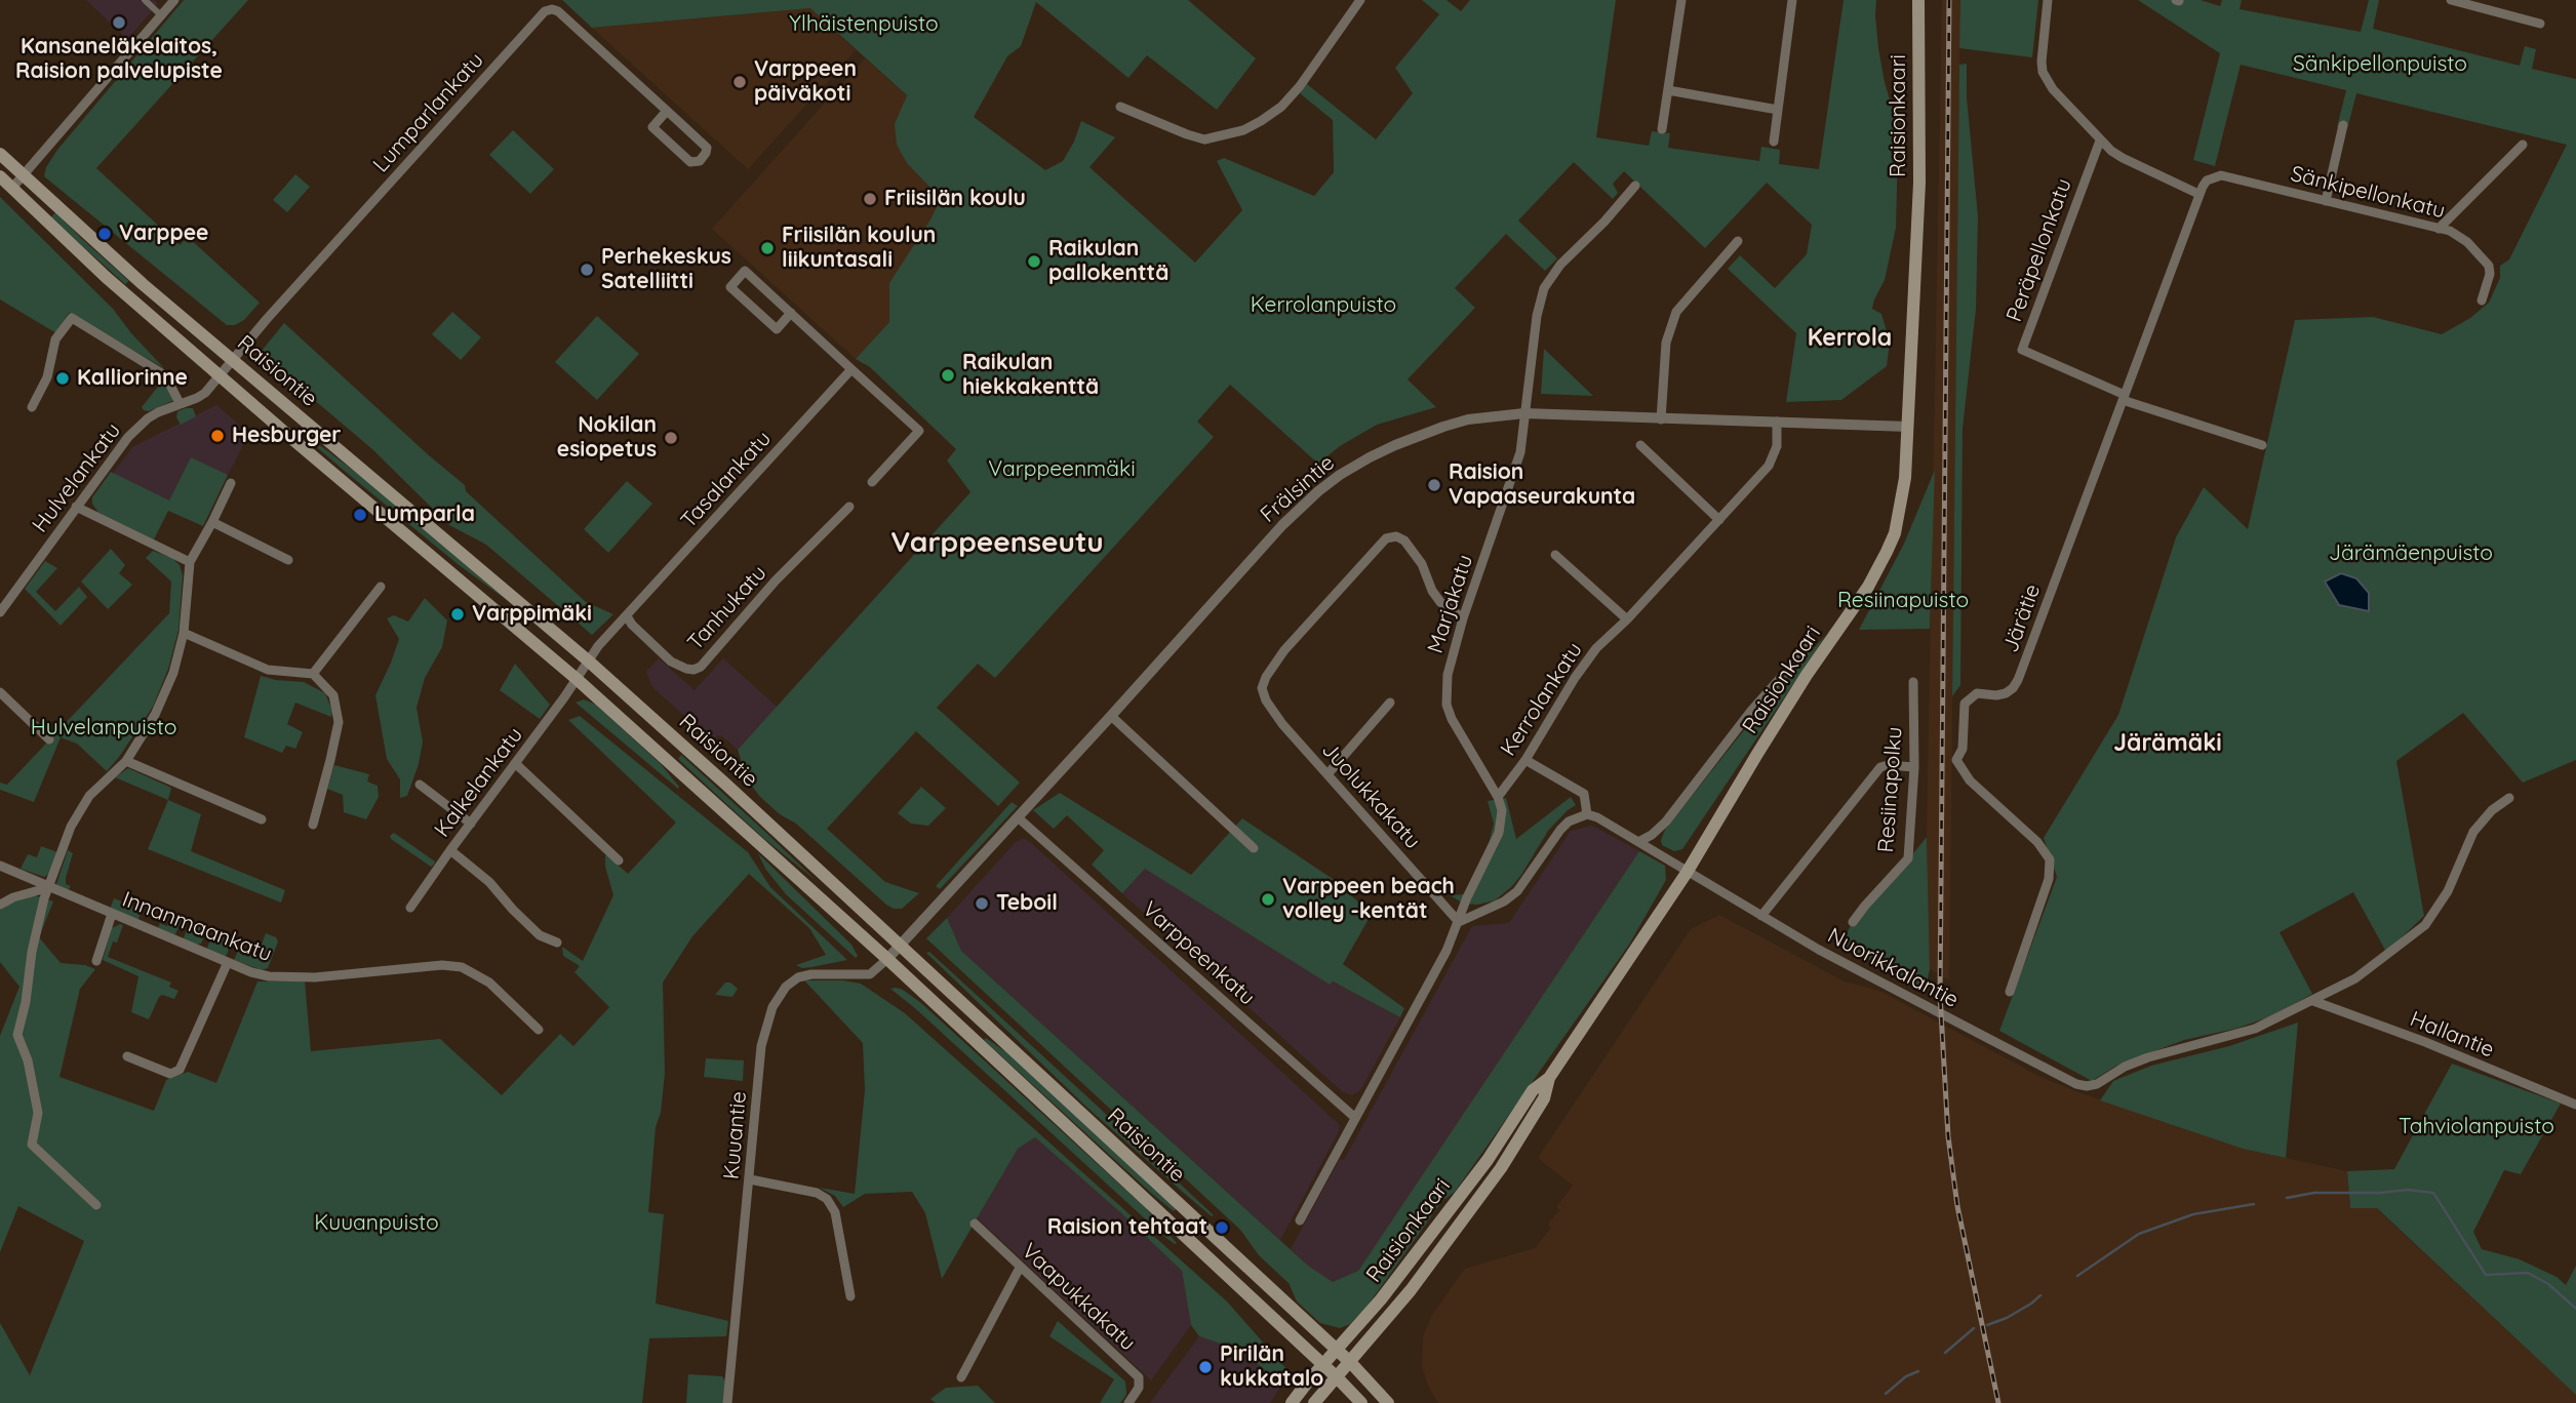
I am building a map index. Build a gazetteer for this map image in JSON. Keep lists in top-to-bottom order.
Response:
{
  "streets": {
    "main road": ["Raisionkaari", "Raisiontie"],
    "street": [
      "Lumparlankatu",
      "Sänkipellonkatu",
      "Peräpellonkatu",
      "Hulvelankatu",
      "Tasalankatu",
      "Frälsintie",
      "Marjakatu",
      "Tanhukatu",
      "Järätie",
      "Kerrolankatu",
      "Kalkelankatu",
      "Resiinapolku",
      "Juolukkakatu",
      "Innanmaankatu",
      "Varppeenkatu",
      "Nuorikkalantie",
      "Hallantie",
      "Kuuantie",
      "Vaapukkakatu"
    ]
  },
  "crossings": [
    ["Lumparlankatu", "Raisiontie"],
    ["Lumparlankatu", "Hulvelankatu"],
    ["Raisionkaari", "Raisiontie"],
    ["Raisionkaari", "Frälsintie"],
    ["Raisionkaari", "Nuorikkalantie"],
    ["Sänkipellonkatu", "Järätie"],
    ["Peräpellonkatu", "Järätie"],
    ["Raisiontie", "Hulvelankatu"],
    ["Raisiontie", "Tasalankatu"],
    ["Raisiontie", "Frälsintie"],
    ["Raisiontie", "Kalkelankatu"],
    ["Raisiontie", "Kuuantie"],
    ["Tasalankatu", "Tanhukatu"],
    ["Tasalankatu", "Kalkelankatu"],
    ["Frälsintie", "Marjakatu"],
    ["Frälsintie", "Kerrolankatu"],
    ["Frälsintie", "Varppeenkatu"],
    ["Frälsintie", "Kuuantie"],
    ["Marjakatu", "Kerrolankatu"],
    ["Marjakatu", "Juolukkakatu"],
    ["Nuorikkalantie", "Hallantie"]
  ],
  "districts": ["Kerrola", "Varppeenseutu", "Järämäki"],
  "parks": [
    "Ylhäistenpuisto",
    "Sänkipellonpuisto",
    "Kerrolanpuisto",
    "Varppeenmäki",
    "Järämäenpuisto",
    "Resiinapuisto",
    "Hulvelanpuisto",
    "Tahviolanpuisto",
    "Kuuanpuisto"
  ],
  "places": [
    "Kansaneläkelaitos, Raision palvelupiste",
    "Varppeen päiväkoti",
    "Friisilän koulu",
    "Varppee",
    "Friisilän koulun liikuntasali",
    "Raikulan pallokenttä",
    "Perhekeskus Satelliitti",
    "Raikulan hiekkakenttä",
    "Kalliorinne",
    "Hesburger",
    "Nokilan esiopetus",
    "Raision Vapaaseurakunta",
    "Lumparla",
    "Varppimäki",
    "Varppeen beach volley -kentät",
    "Teboil",
    "Raision tehtaat",
    "Pirilän kukkatalo"
  ]
}
